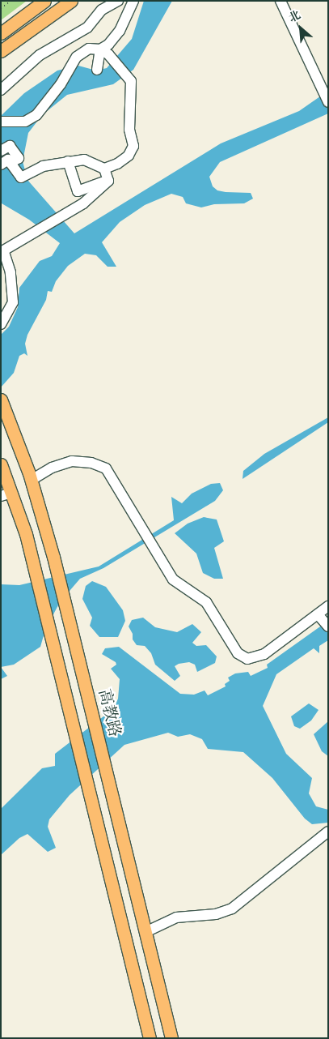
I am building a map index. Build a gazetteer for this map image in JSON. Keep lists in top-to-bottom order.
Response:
{
  "streets": {
    "main road": ["高教路"]
  },
  "north": "top left"
}
